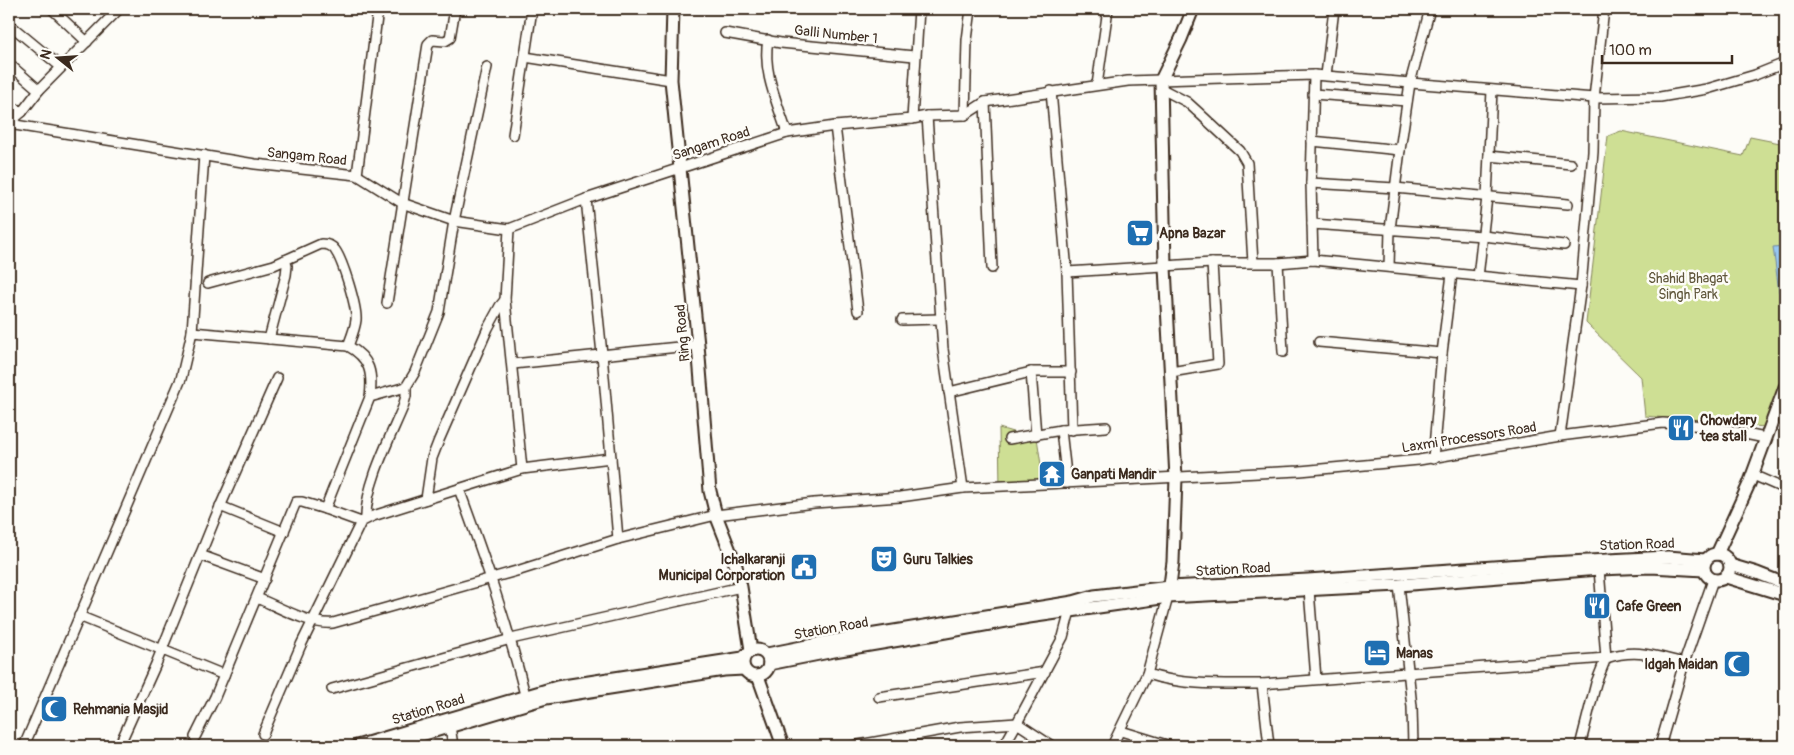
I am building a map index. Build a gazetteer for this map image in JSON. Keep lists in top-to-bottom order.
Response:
{
  "streets": {
    "main road": ["Ring Road", "Station Road"],
    "street": ["Galli Number 1", "Sangam Road", "Laxmi Processors Road"]
  },
  "crossings": [
    ["Sangam Road", "Ring Road"],
    ["Ring Road", "Laxmi Processors Road"],
    ["Ring Road", "Station Road"]
  ],
  "parks": ["Shahid Bhagat Singh Park"],
  "places": {
    "supermarket": ["Apna Bazar"],
    "restaurant": ["Chowdary tea stall", "Cafe Green"],
    "temple": ["Ganpati Mandir"],
    "theatre": ["Guru Talkies"],
    "public building": ["Ichalkaranji Municipal Corporation"],
    "hotel": ["Manas"],
    "mosque": ["Idgah Maidan", "Rehmania Masjid"]
  },
  "scale_bar": "100 m",
  "north": "left"
}
